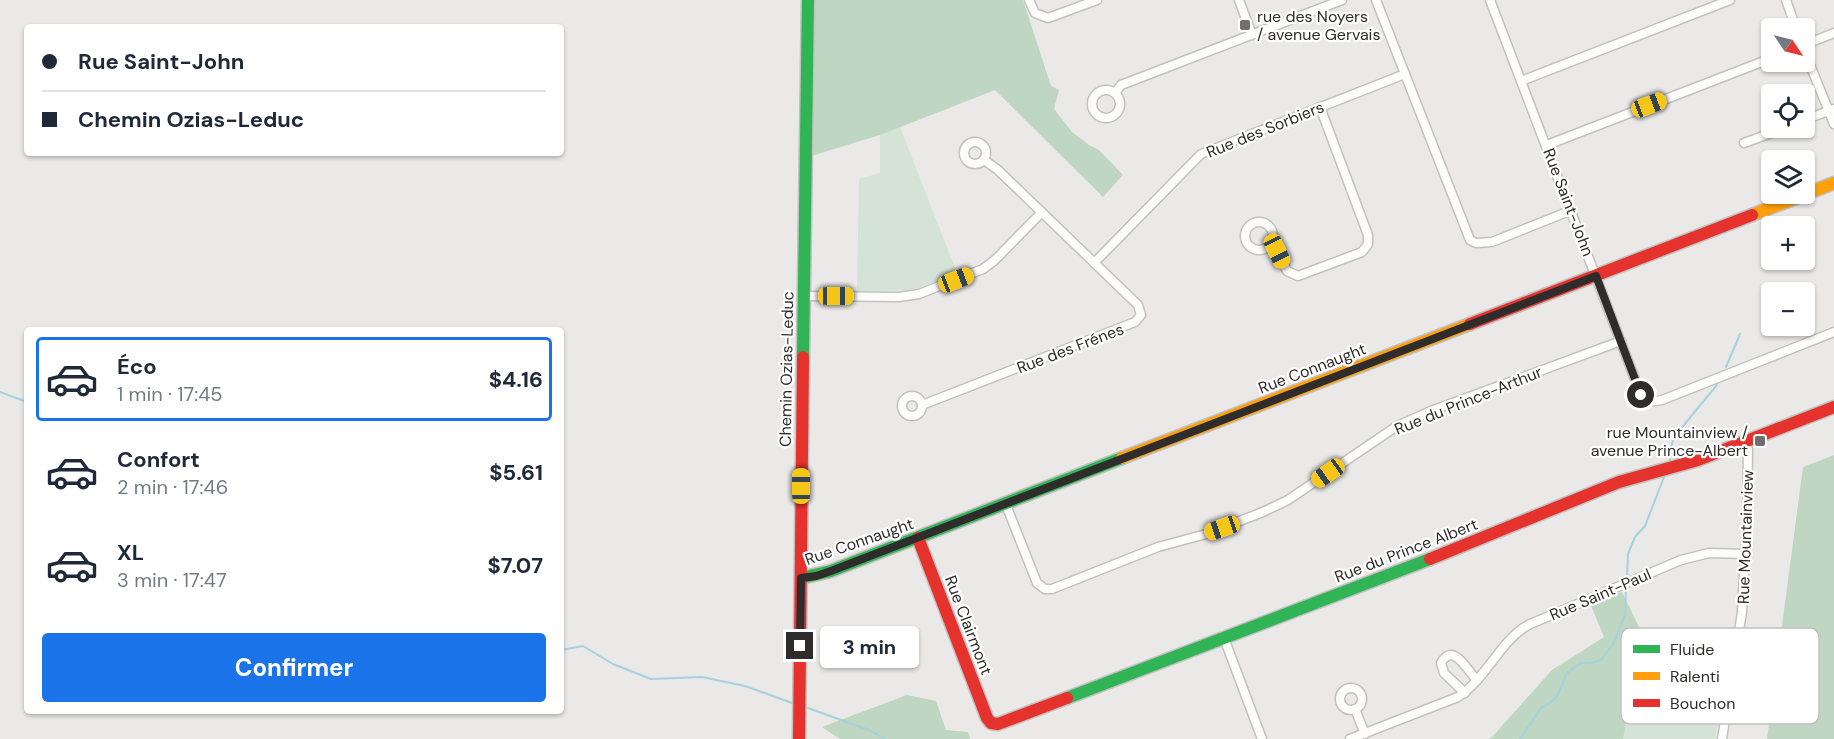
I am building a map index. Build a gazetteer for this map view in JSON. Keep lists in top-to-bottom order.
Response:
{
  "streets": {
    "street": [
      "Rue des Sorbiers",
      "Rue Saint-John",
      "Rue des Frénes",
      "Rue Connaught",
      "Chemin Ozias-Leduc",
      "Rue du Prince-Arthur",
      "Rue Mountainview",
      "Rue du Prince Albert",
      "Rue Saint-Paul",
      "Rue Clairmont"
    ]
  },
  "crossings": [
    ["Rue des Sorbiers", "Rue des Frénes"],
    ["Rue Saint-John", "Rue Connaught"],
    ["Rue Saint-John", "Rue du Prince-Arthur"],
    ["Rue Connaught", "Chemin Ozias-Leduc"],
    ["Rue Connaught", "Rue du Prince-Arthur"],
    ["Rue Connaught", "Rue Clairmont"],
    ["Rue Mountainview", "Rue du Prince Albert"],
    ["Rue Mountainview", "Rue Saint-Paul"],
    ["Rue du Prince Albert", "Rue Clairmont"]
  ],
  "places": {
    "transit": ["rue des Noyers / avenue Gervais", "rue Mountainview / avenue Prince-Albert"]
  },
  "legend": ["Fluide", "Ralenti", "Bouchon"],
  "north": "bottom right",
  "page": {
    "map_buttons": ["+", "−"],
    "banner": ["Rue Saint-John", "Chemin Ozias-Leduc"],
    "list": [
      {
        "name": "Éco",
        "note": "1 min · 17:45",
        "value": "$4.16"
      },
      {
        "name": "Confort",
        "note": "2 min · 17:46",
        "value": "$5.61"
      },
      {
        "name": "XL",
        "note": "3 min · 17:47",
        "value": "$7.07"
      }
    ],
    "buttons": "Confirmer",
    "bubble": "3 min"
  }
}
